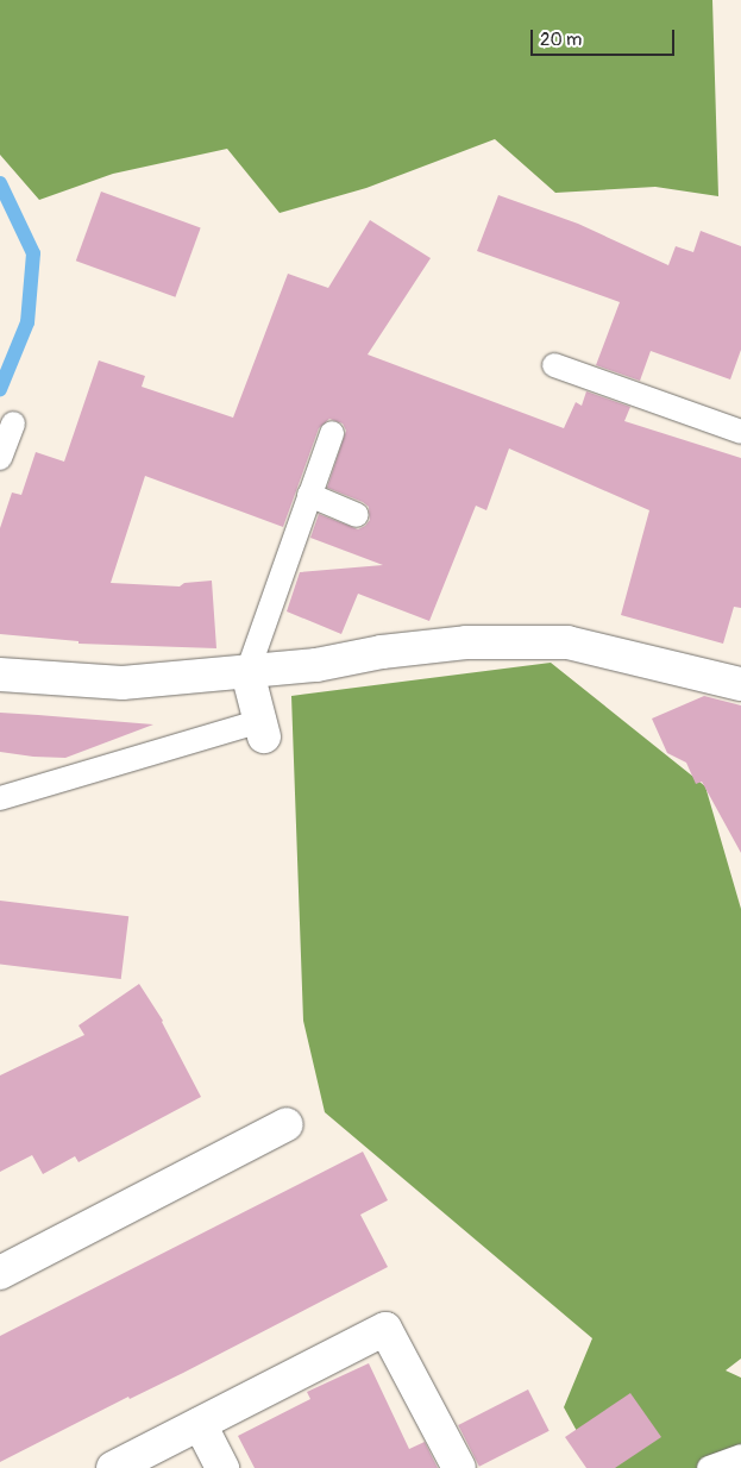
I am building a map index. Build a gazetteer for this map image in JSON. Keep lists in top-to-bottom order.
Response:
{
  "scale_bar": "20 m"
}
